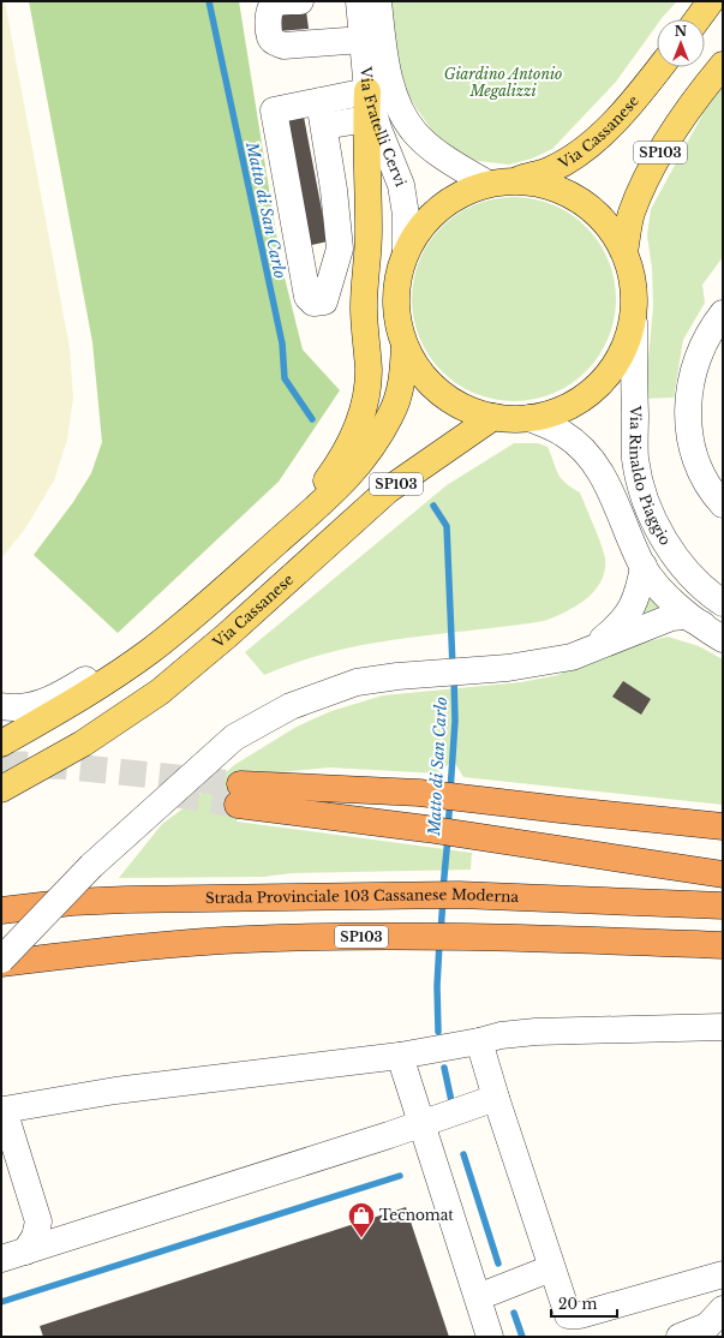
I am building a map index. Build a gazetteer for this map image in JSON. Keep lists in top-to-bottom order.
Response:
{
  "streets": {
    "highway": ["SP103", "Strada Provinciale 103 Cassanese Moderna"],
    "main road": ["Via Cassanese"],
    "street": ["Via Fratelli Cervi", "Via Rinaldo Piaggio"]
  },
  "crossings": [
    ["Via Fratelli Cervi", "Via Cassanese"],
    ["Via Cassanese", "SP103"]
  ],
  "water": ["Matto di San Carlo"],
  "parks": ["Giardino Antonio Megalizzi"],
  "places": {
    "shop": ["Tecnomat"]
  },
  "scale_bar": "20 m",
  "north": "top"
}
